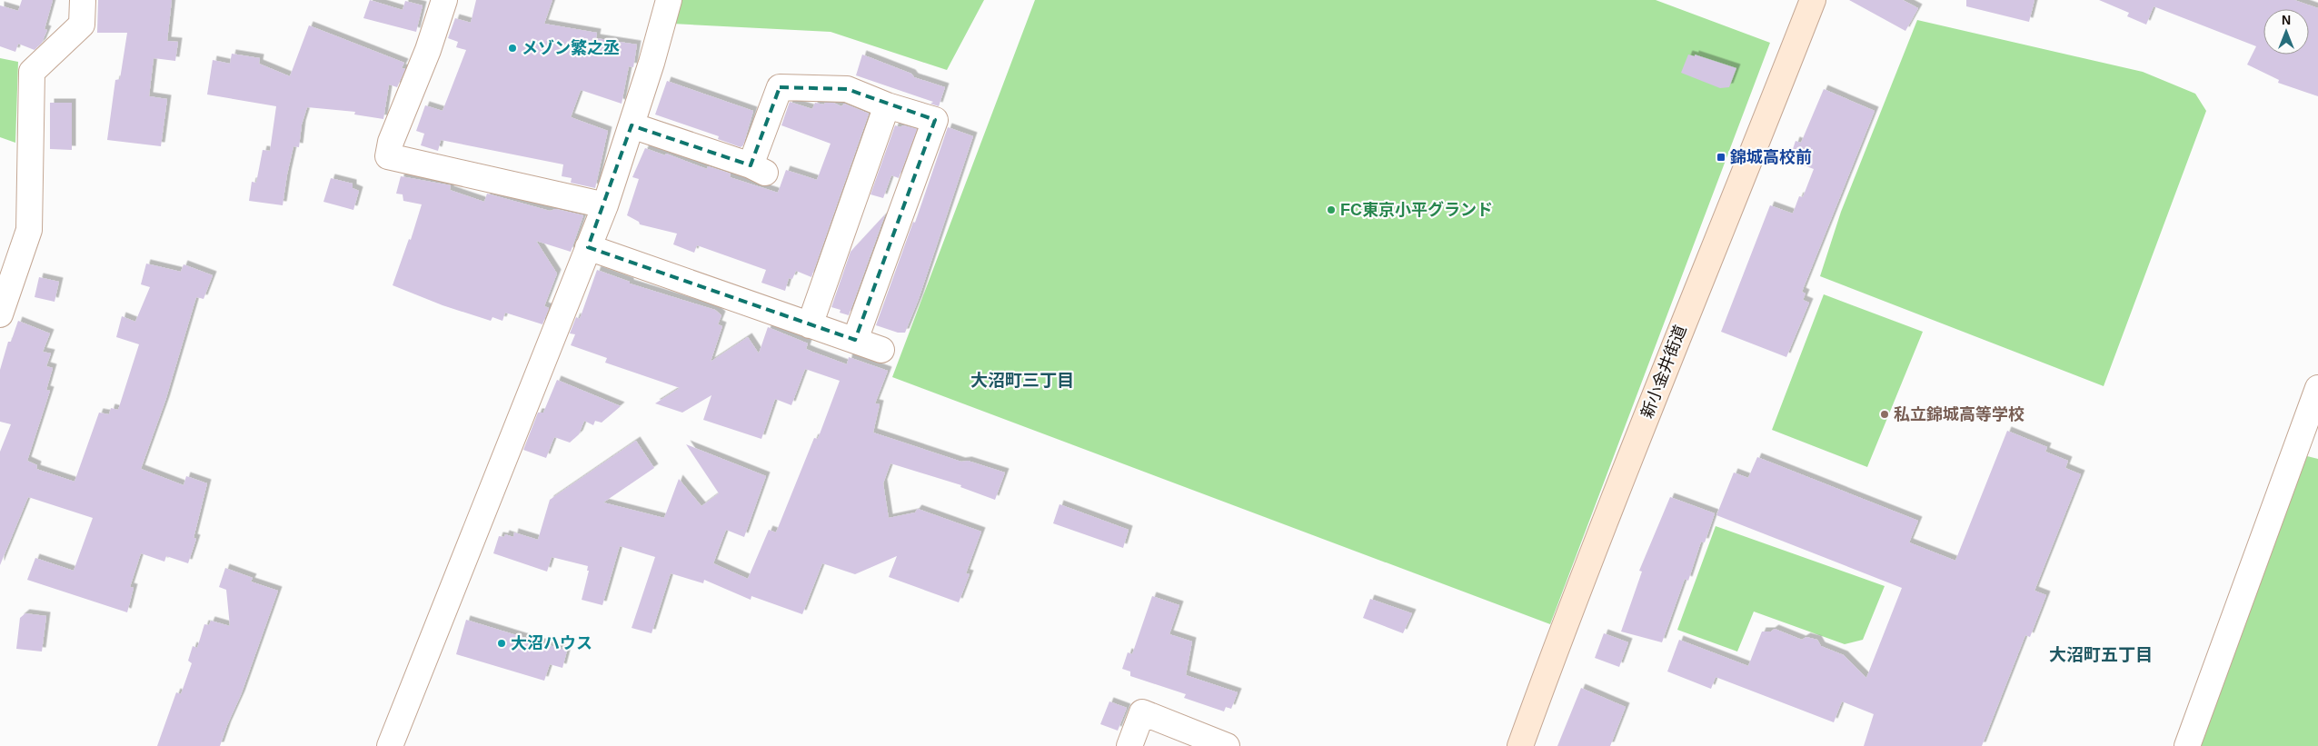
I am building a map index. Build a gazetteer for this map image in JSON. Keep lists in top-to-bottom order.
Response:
{
  "streets": {
    "main road": ["新小金井街道"]
  },
  "districts": ["大沼町三丁目", "大沼町五丁目"],
  "places": {
    "other": [
      "メゾン繁之丞",
      "FC東京小平グランド",
      "私立錦城高等学校",
      "大沼ハウス"
    ],
    "transit": ["錦城高校前"]
  },
  "north": "top"
}
